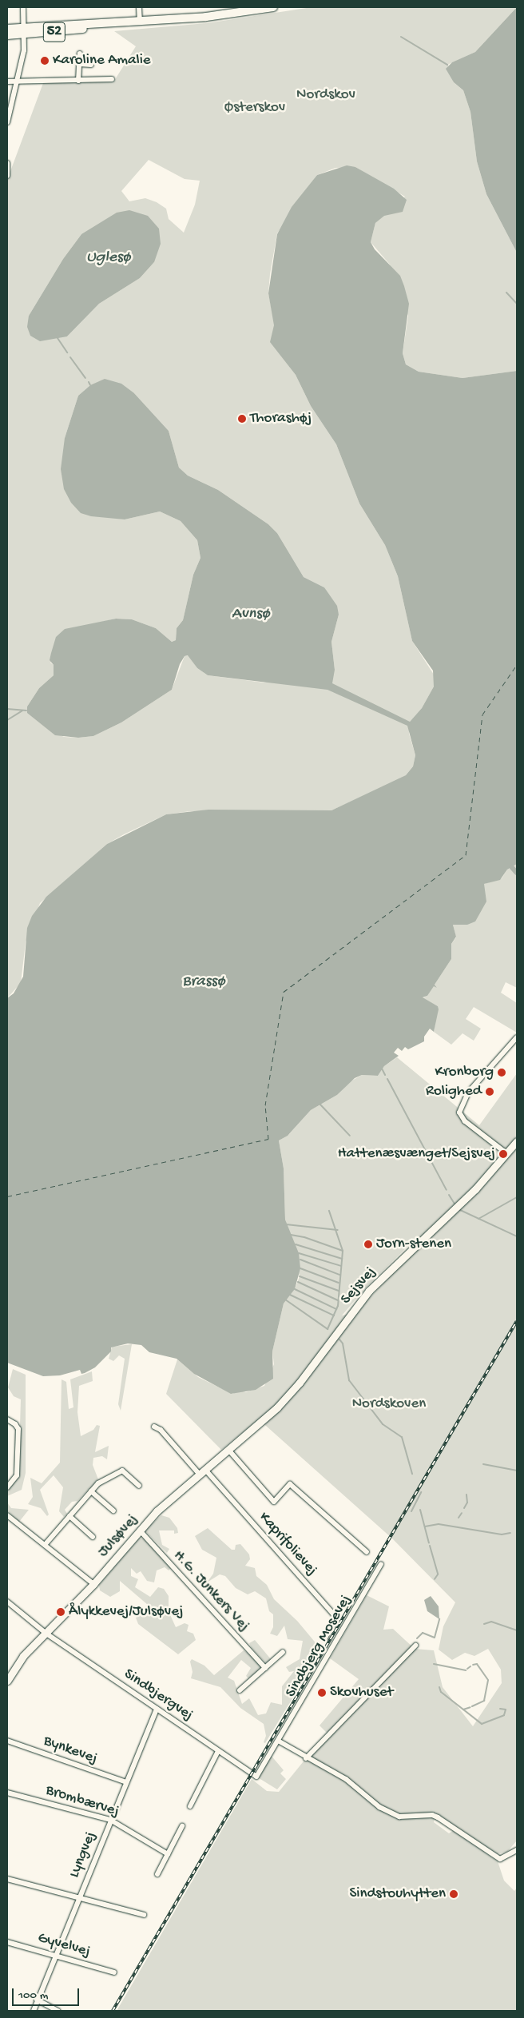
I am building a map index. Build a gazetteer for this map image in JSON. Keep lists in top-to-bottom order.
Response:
{
  "streets": {
    "main road": ["52"],
    "street": [
      "Sejsvej",
      "Julsøvej",
      "Kaprifolievej",
      "H.G. Junkers Vej",
      "Sindbjerg Mosevej",
      "Sindbjergvej",
      "Bynkevej",
      "Brombærvej",
      "Lyngvej",
      "Gyvelvej"
    ]
  },
  "crossings": [
    ["Sejsvej", "Julsøvej"],
    ["Julsøvej", "Kaprifolievej"],
    ["Julsøvej", "H.G. Junkers Vej"],
    ["Julsøvej", "Sindbjergvej"],
    ["Sindbjerg Mosevej", "Sindbjergvej"],
    ["Sindbjergvej", "Lyngvej"],
    ["Bynkevej", "Lyngvej"],
    ["Brombærvej", "Lyngvej"],
    ["Lyngvej", "Gyvelvej"]
  ],
  "water": ["Uglesø", "Avnsø", "Brassø"],
  "parks": ["Nordskov", "Østerskov", "Nordskoven"],
  "places": [
    "Karoline Amalie",
    "Thorashøj",
    "Kronborg",
    "Rolighed",
    "Hattenæsvænget/Sejsvej",
    "Jorn-stenen",
    "Ålykkevej/Julsøvej",
    "Skovhuset",
    "Sindstouhytten"
  ],
  "scale_bar": "100 m"
}
